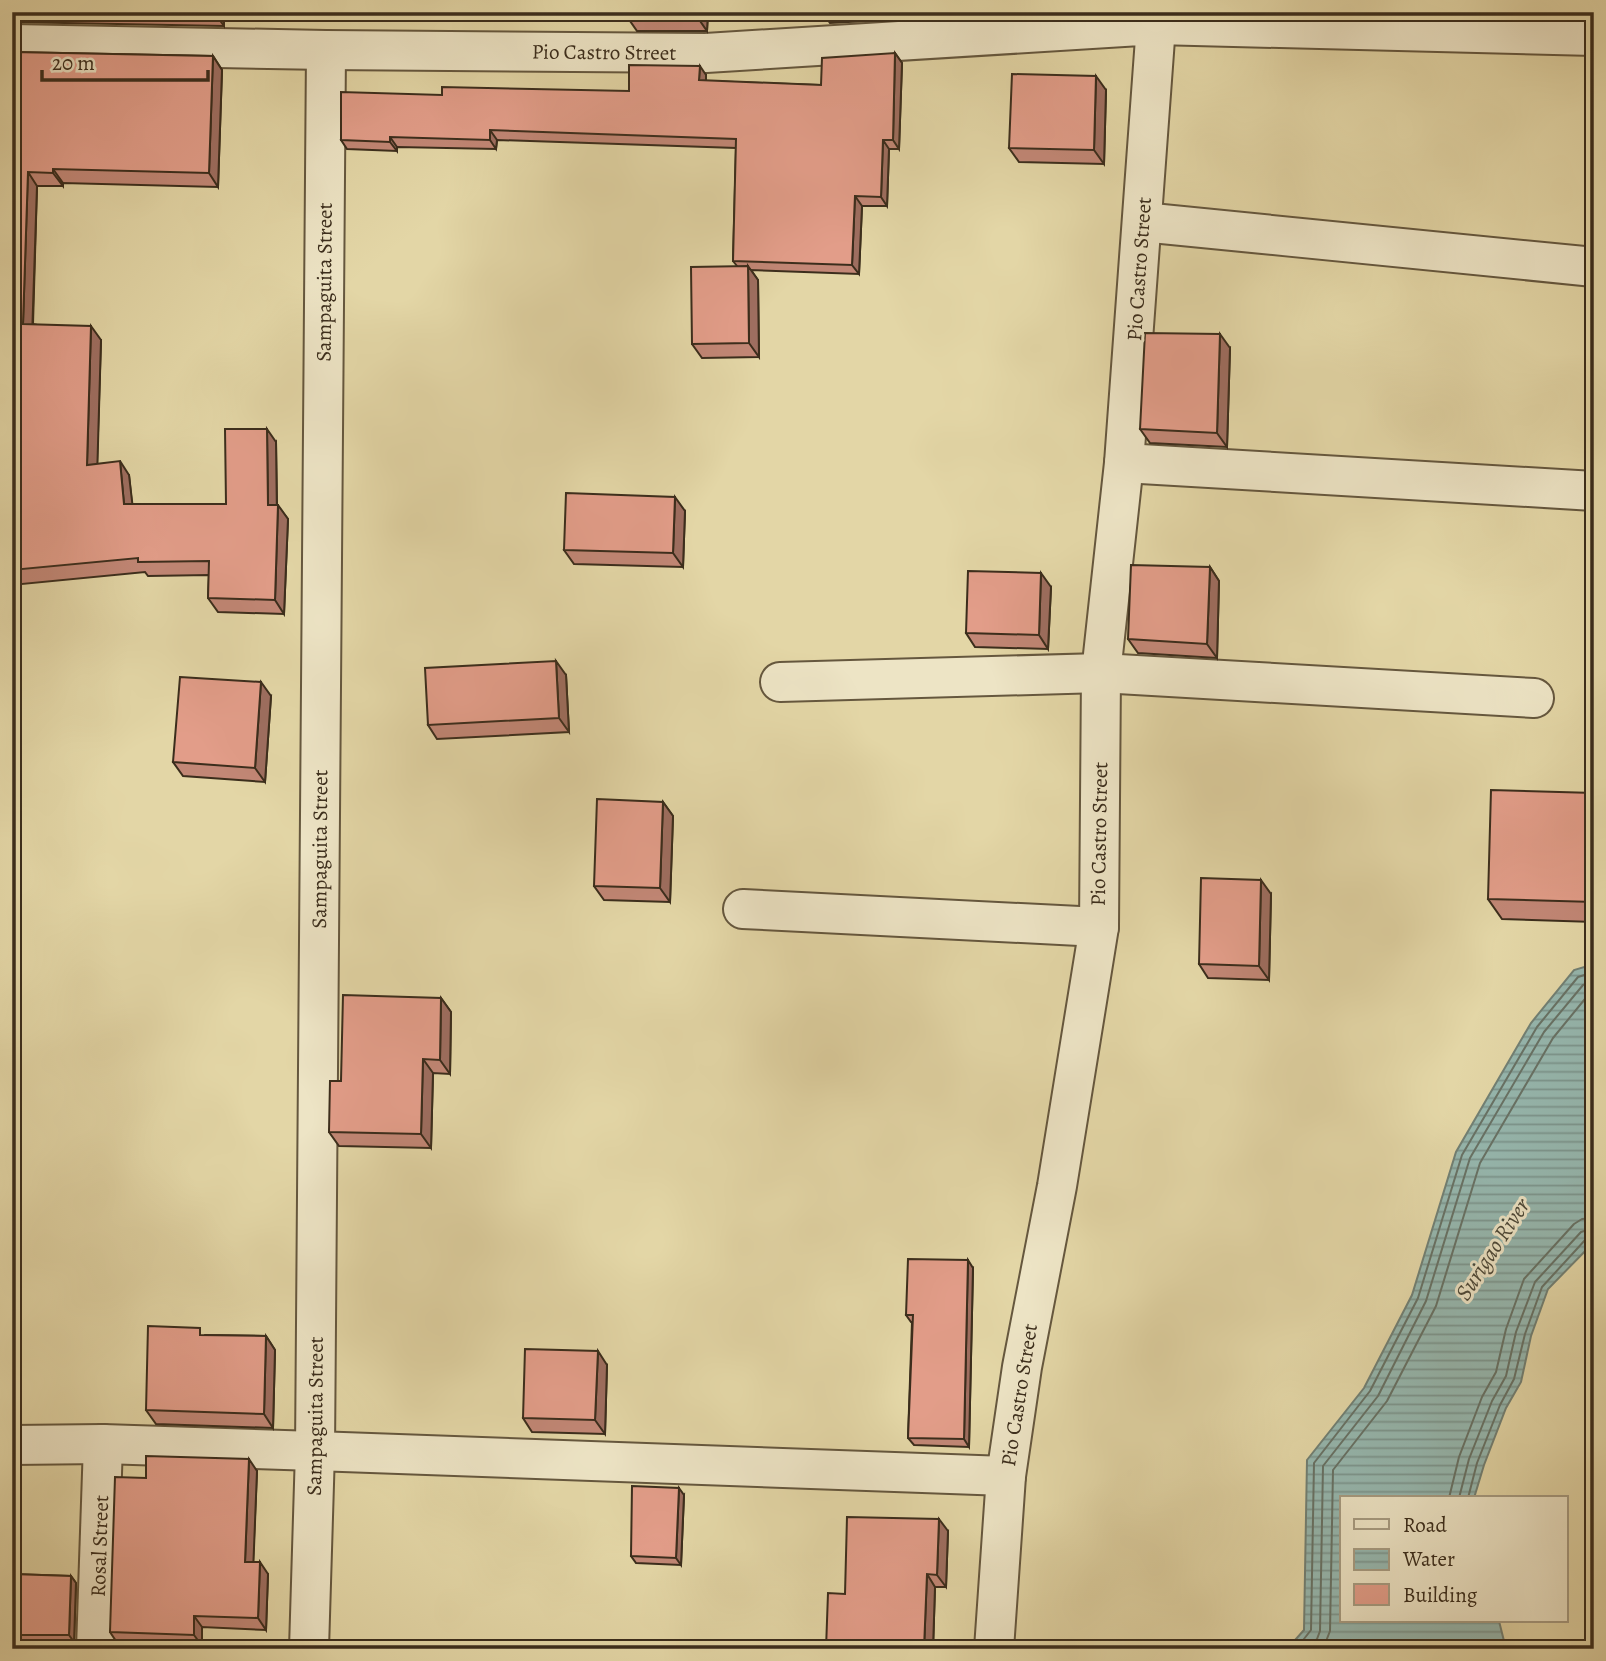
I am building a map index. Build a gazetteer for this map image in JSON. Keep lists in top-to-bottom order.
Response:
{
  "streets": {
    "street": ["Pio Castro Street", "Sampaguita Street", "Rosal Street"]
  },
  "crossings": [
    ["Pio Castro Street", "Sampaguita Street"]
  ],
  "water": ["Surigao River"],
  "legend": ["Road", "Water", "Building"],
  "scale_bar": "20 m"
}
